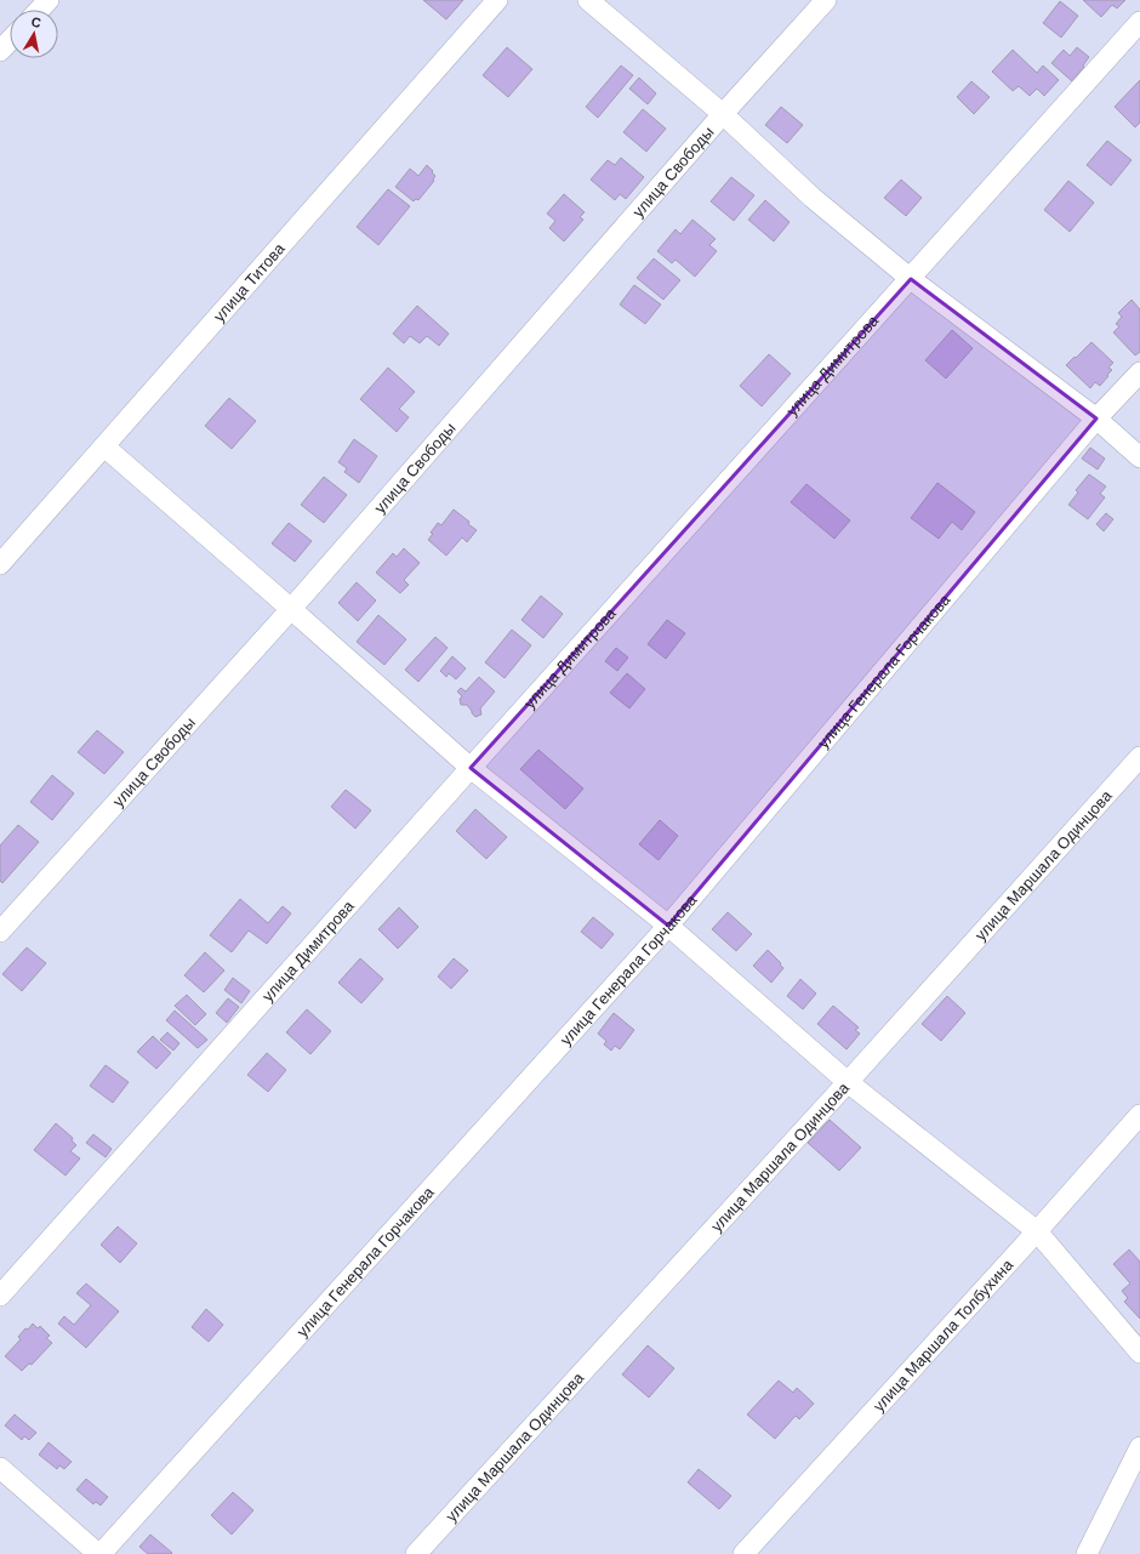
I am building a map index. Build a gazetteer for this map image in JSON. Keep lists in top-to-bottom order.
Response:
{
  "streets": {
    "street": [
      "улица Свободы",
      "улица Титова",
      "улица Димитрова",
      "улица Генерала Горчакова",
      "улица Маршала Одинцова",
      "улица Маршала Толбухина"
    ]
  },
  "north": "top"
}
